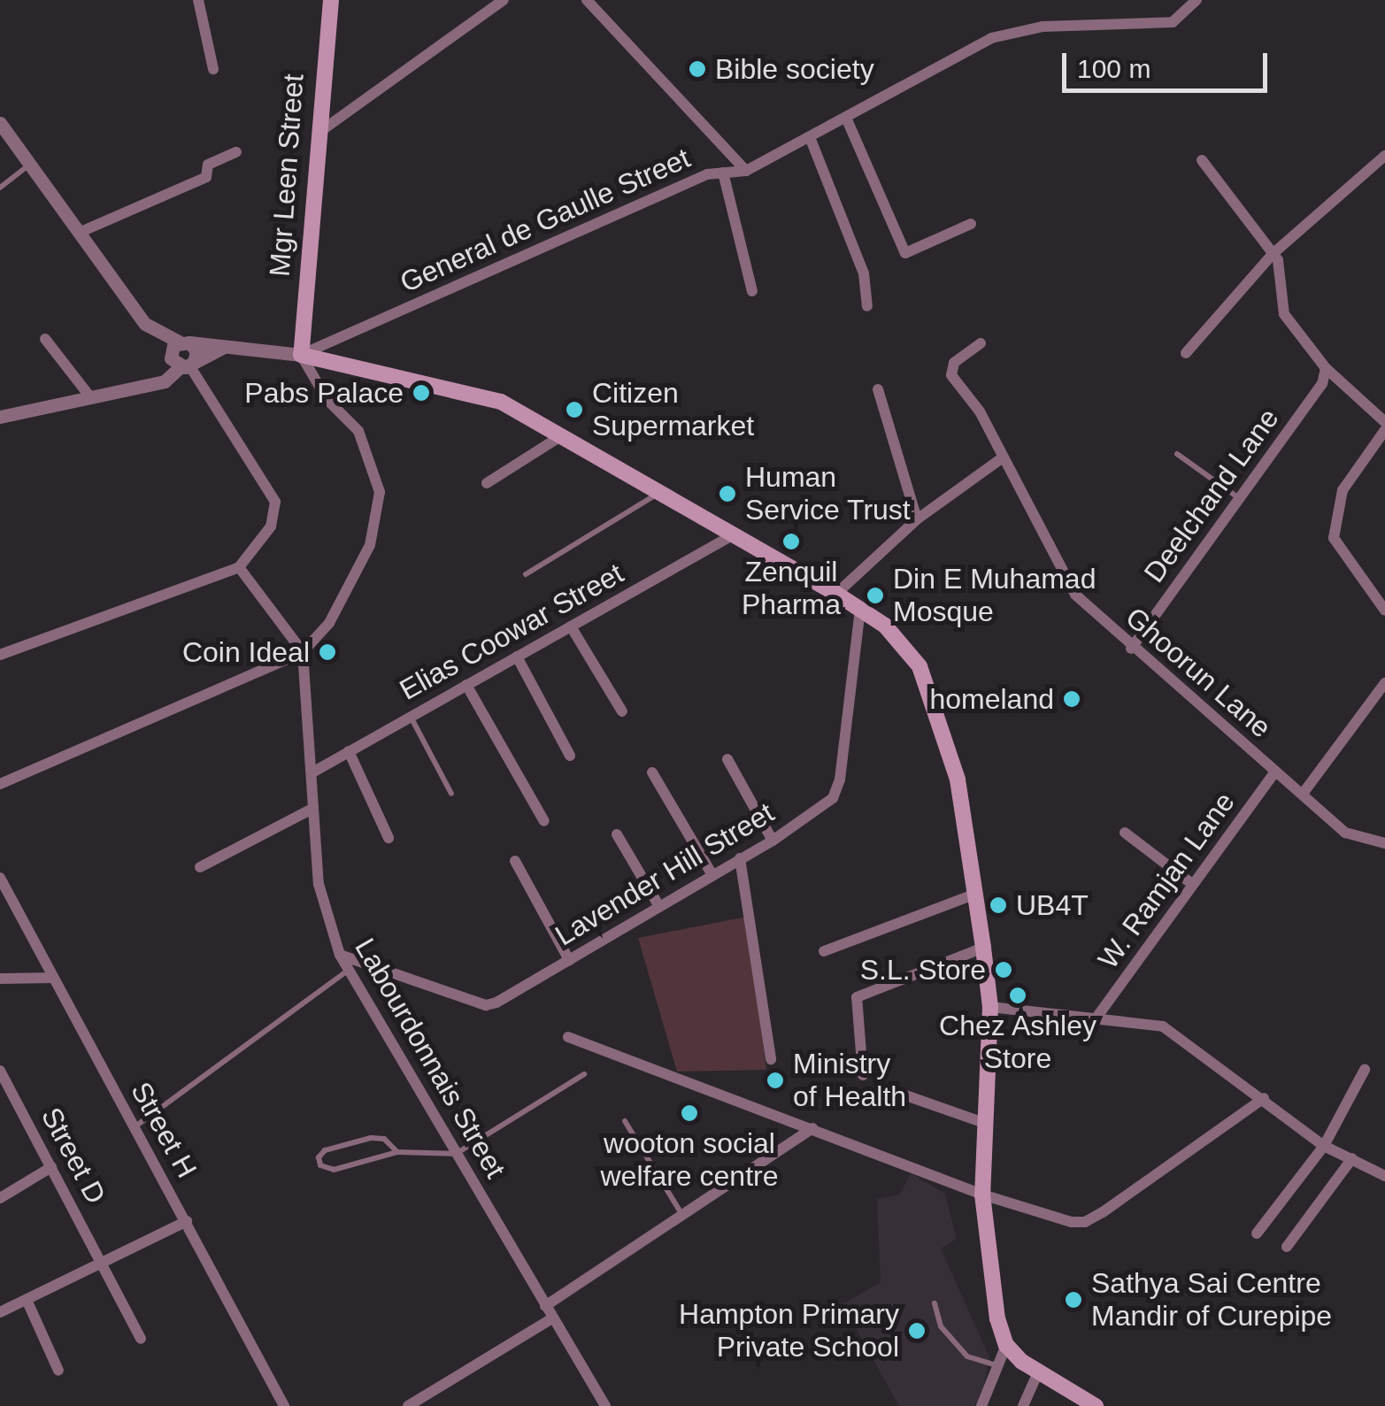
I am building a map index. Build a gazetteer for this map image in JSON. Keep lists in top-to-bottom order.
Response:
{
  "streets": {
    "main road": ["Mgr Leen Street"],
    "street": [
      "General de Gaulle Street",
      "Deelchand Lane",
      "Elias Coowar Street",
      "Ghoorun Lane",
      "Lavender Hill Street",
      "W. Ramjan Lane",
      "Labourdonnais Street",
      "Street H",
      "Street D"
    ]
  },
  "crossings": [
    ["Mgr Leen Street", "General de Gaulle Street"],
    ["Deelchand Lane", "Ghoorun Lane"],
    ["Elias Coowar Street", "Labourdonnais Street"],
    ["Ghoorun Lane", "W. Ramjan Lane"],
    ["Lavender Hill Street", "Labourdonnais Street"]
  ],
  "places": [
    "Bible society",
    "Pabs Palace",
    "Citizen Supermarket",
    "Human Service Trust",
    "Zenquil Pharma",
    "Din E Muhamad Mosque",
    "Coin Ideal",
    "homeland",
    "UB4T",
    "S.L. Store",
    "Chez Ashley Store",
    "Ministry of Health",
    "wooton social welfare centre",
    "Sathya Sai Centre Mandir of Curepipe",
    "Hampton Primary Private School"
  ],
  "scale_bar": "100 m"
}
